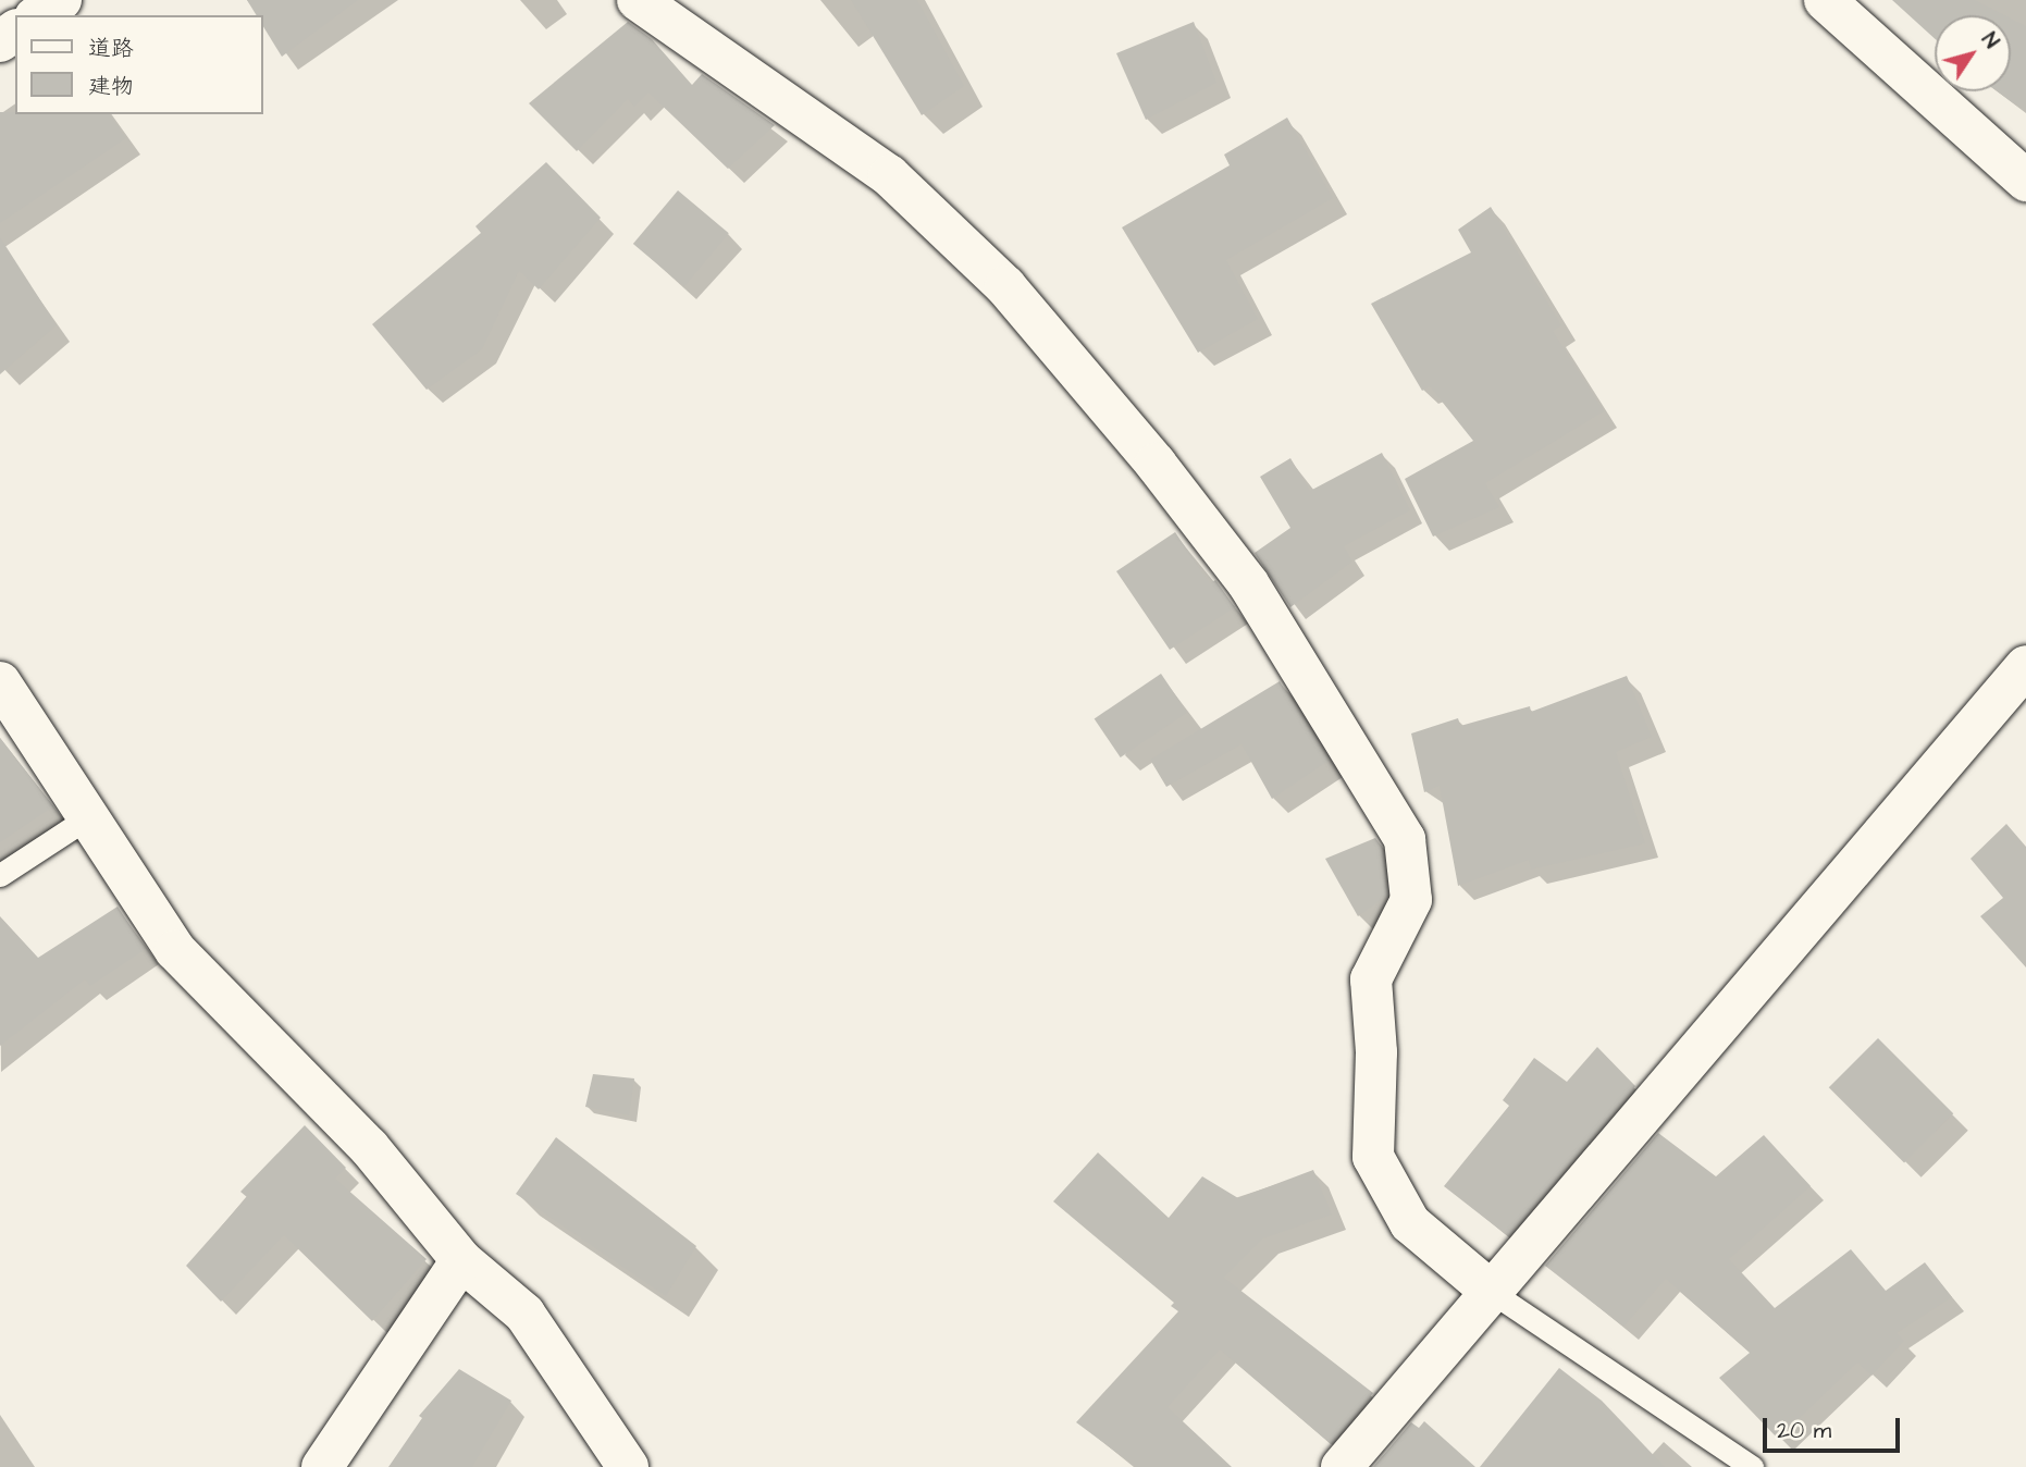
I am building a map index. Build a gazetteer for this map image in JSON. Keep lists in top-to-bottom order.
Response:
{
  "legend": ["道路", "建物"],
  "scale_bar": "20 m",
  "north": "top right"
}
